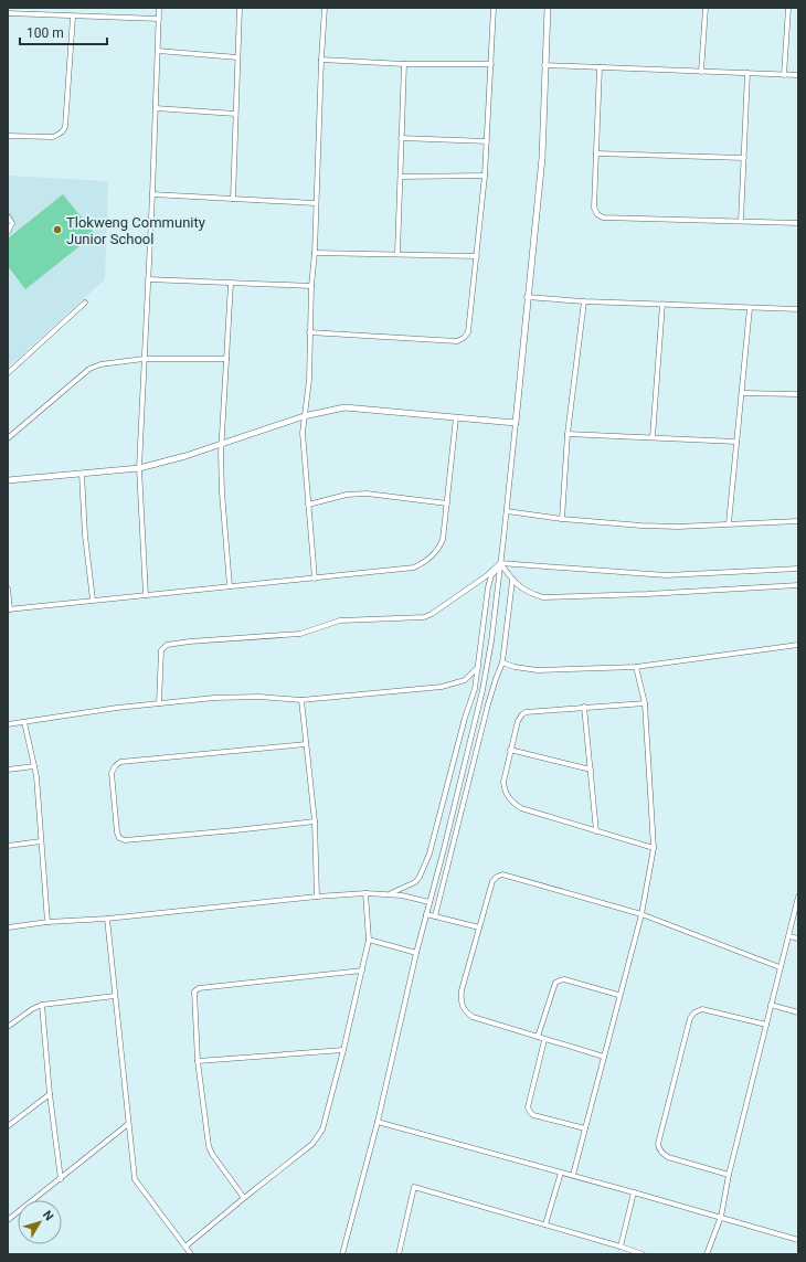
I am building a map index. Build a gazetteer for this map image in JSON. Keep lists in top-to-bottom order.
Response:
{
  "places": ["Tlokweng Community Junior School"],
  "scale_bar": "100 m",
  "north": "top right"
}
